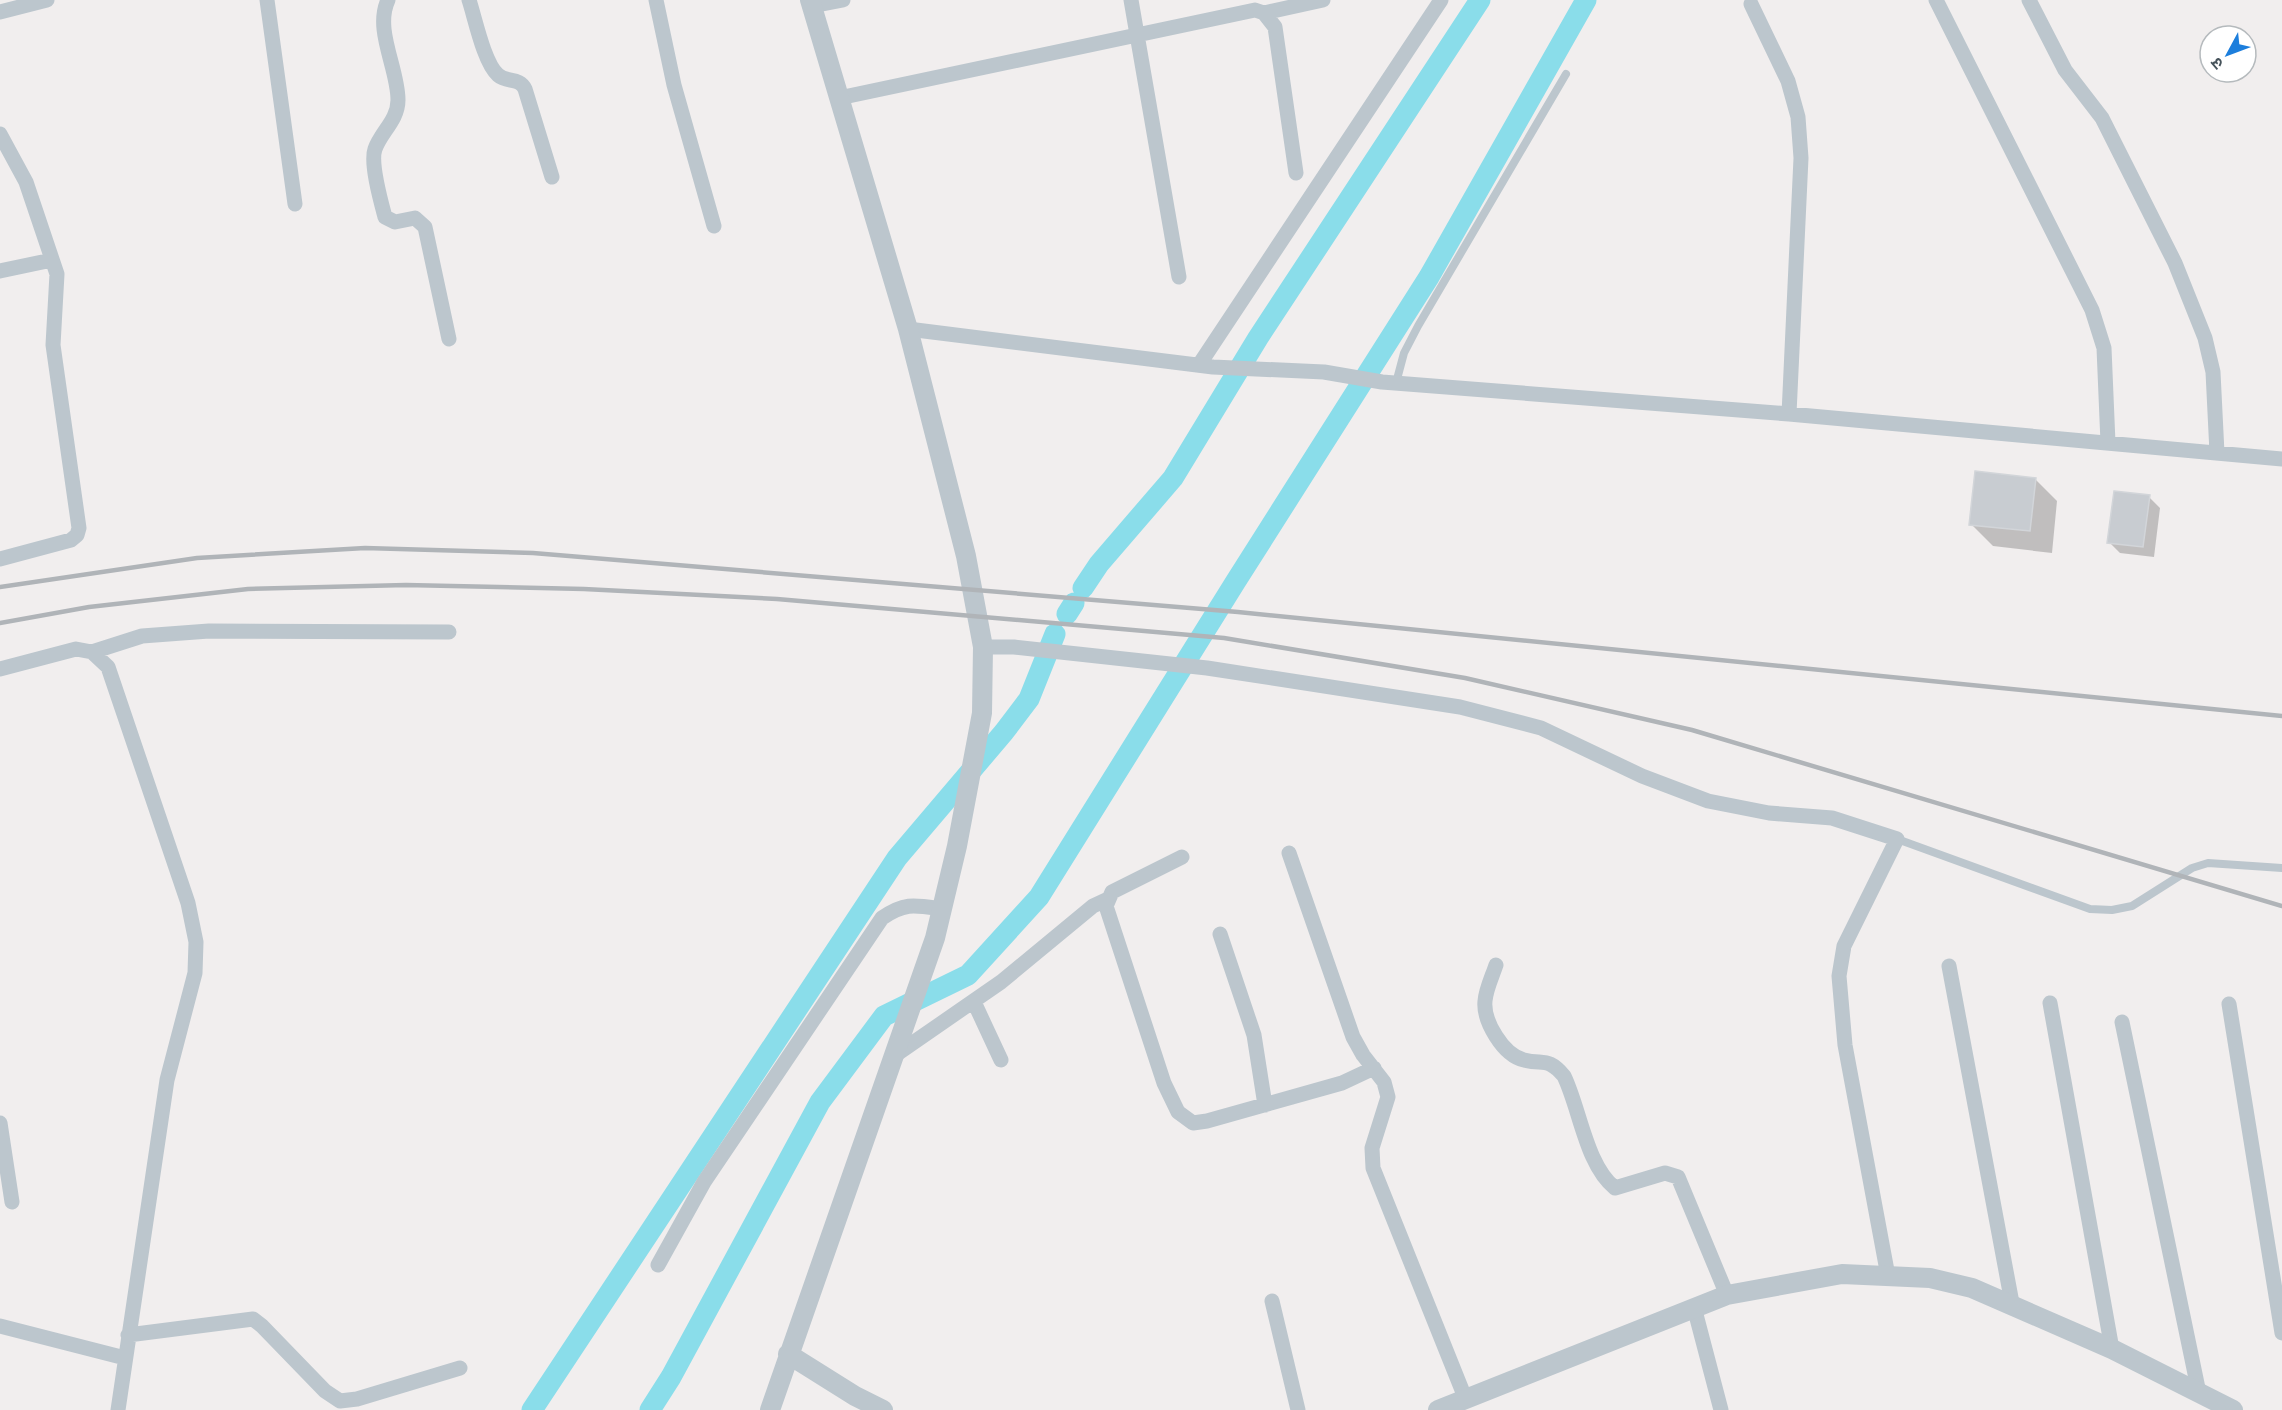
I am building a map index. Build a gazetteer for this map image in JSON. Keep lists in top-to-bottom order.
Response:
{
  "north": "bottom left"
}
